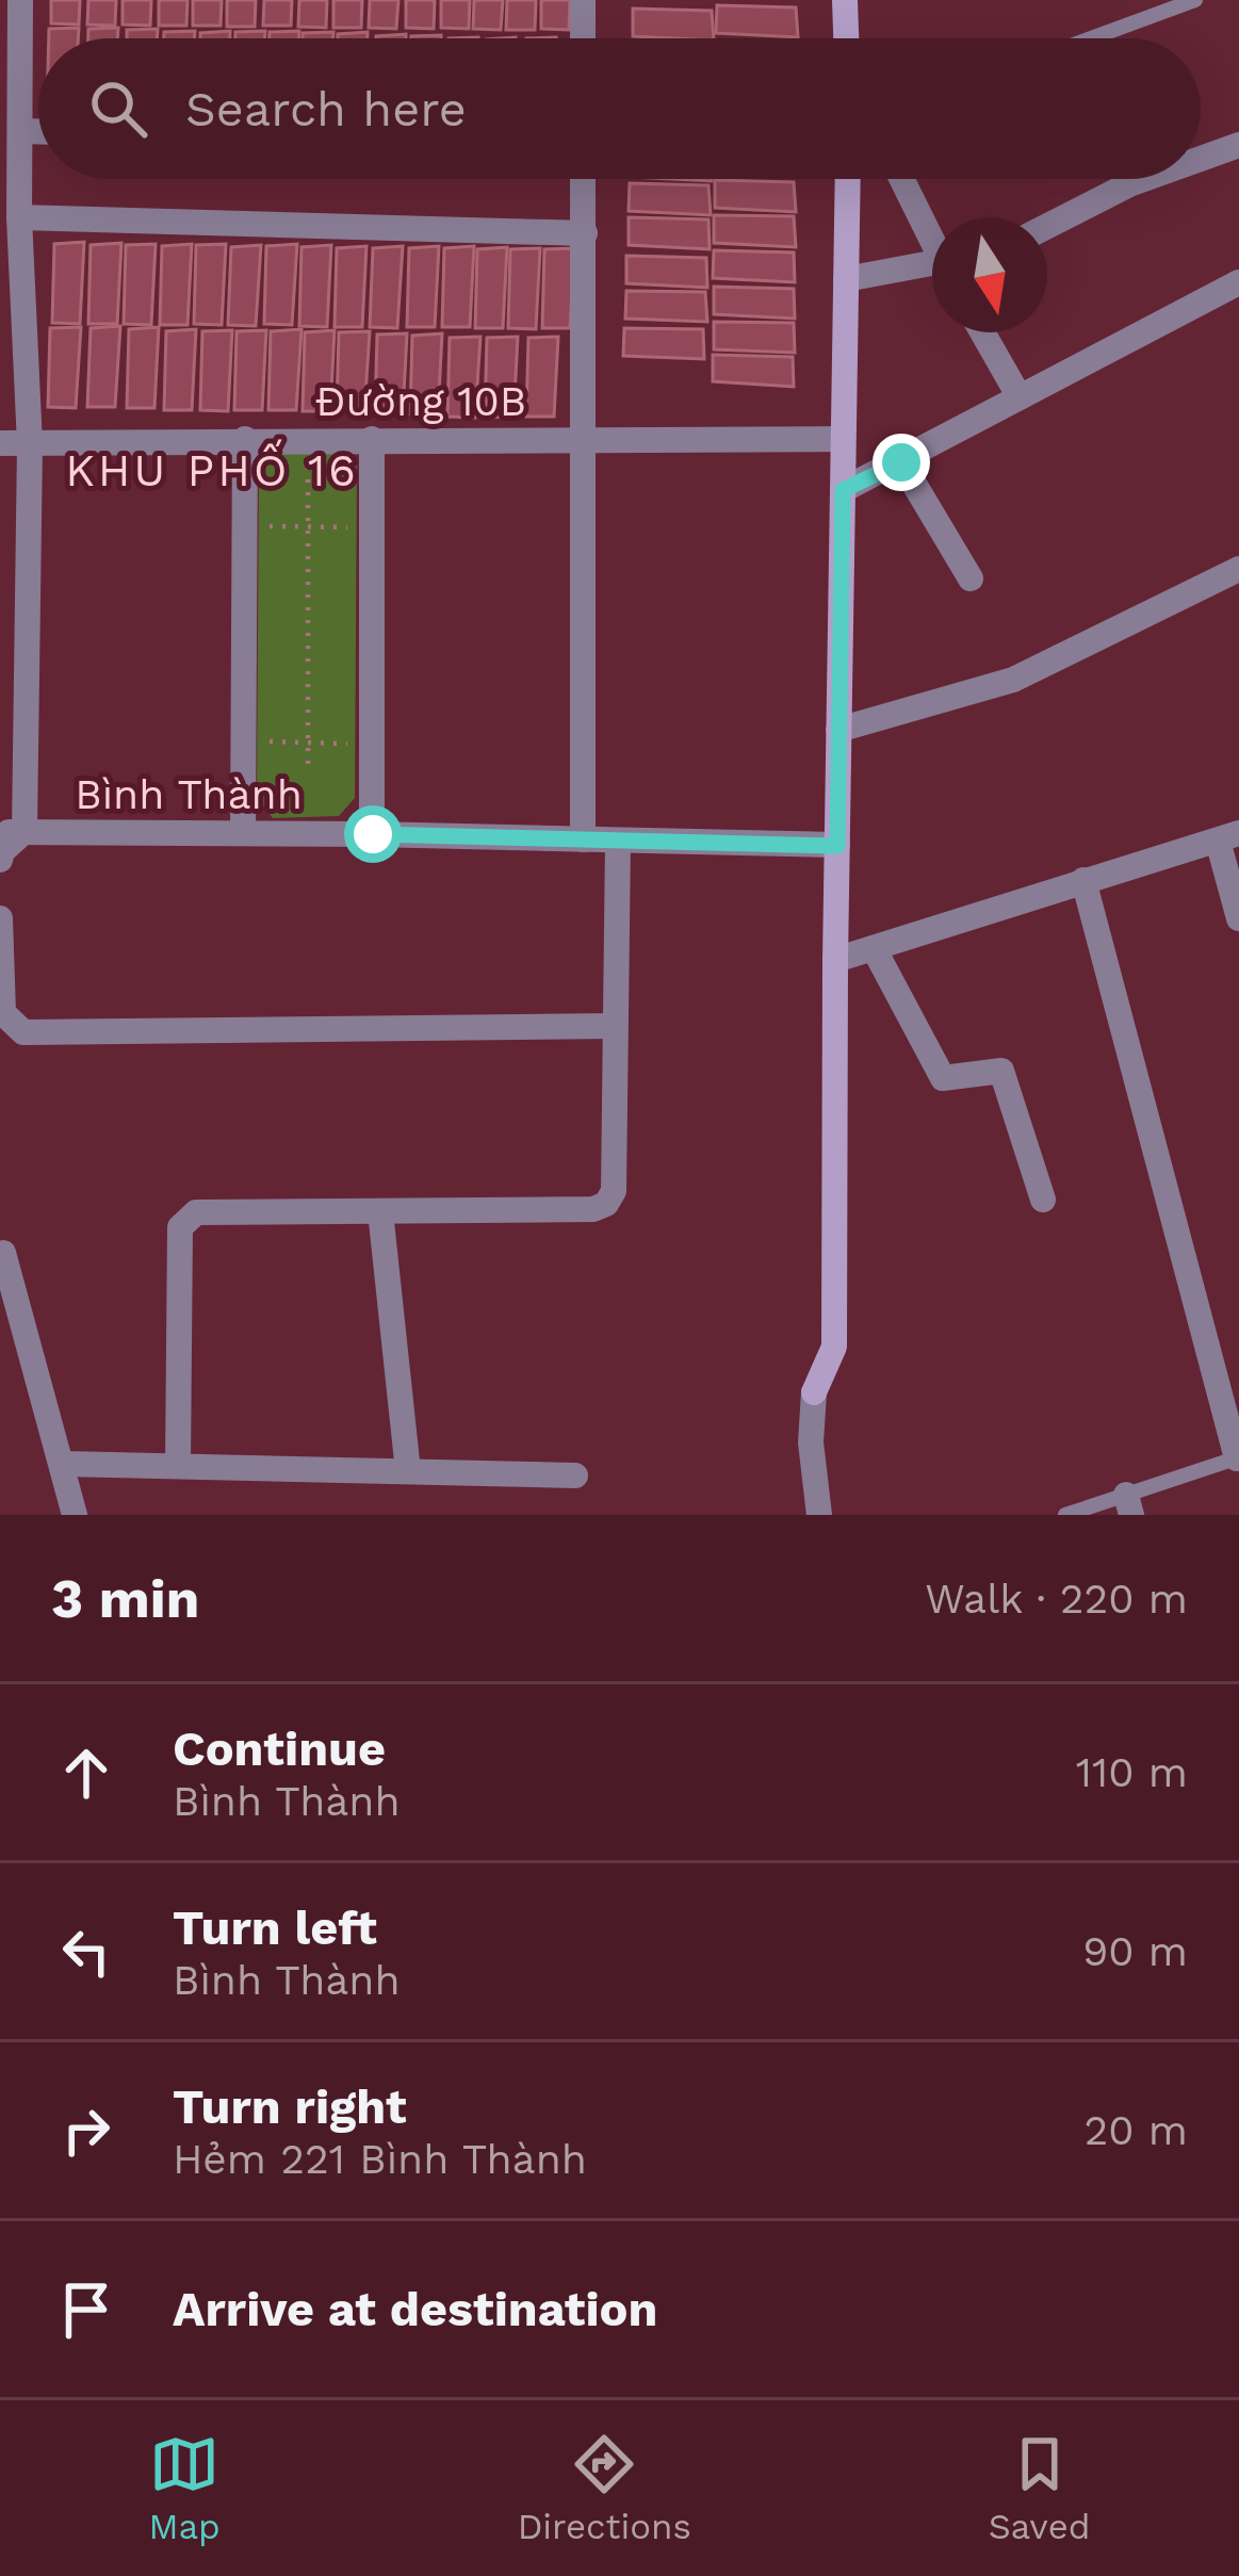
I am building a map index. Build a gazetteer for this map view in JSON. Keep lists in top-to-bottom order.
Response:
{
  "streets": {
    "street": ["Đường 10B", "Bình Thành"]
  },
  "districts": ["KHU PHỐ 16"],
  "north": "bottom",
  "page": {
    "search": "Search here",
    "heading": ["3 min", "Walk · 220 m"],
    "list": [
      ["Continue", "Bình Thành", "110 m"],
      ["Turn left", "Bình Thành", "90 m"],
      ["Turn right", "Hẻm 221 Bình Thành", "20 m"],
      "Arrive at destination"
    ],
    "nav": ["Map", "Directions", "Saved"]
  }
}
